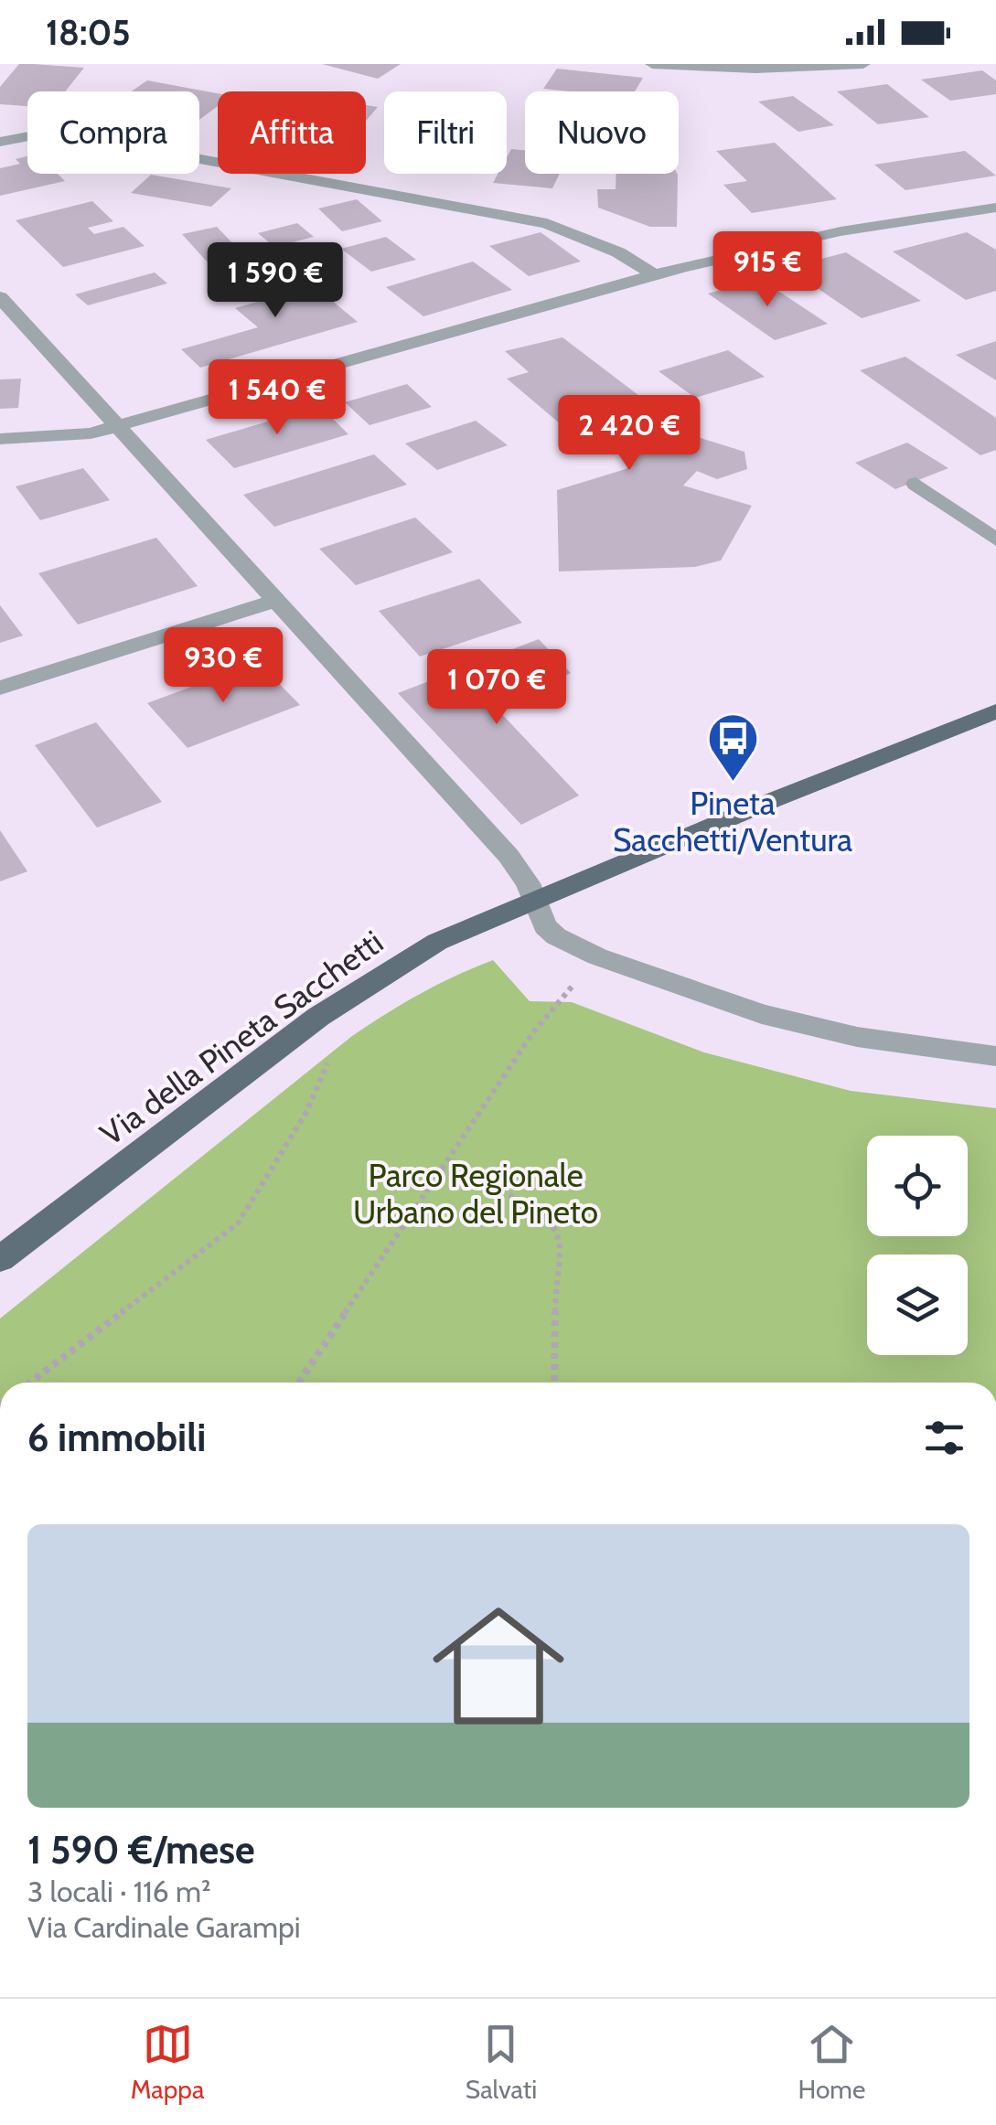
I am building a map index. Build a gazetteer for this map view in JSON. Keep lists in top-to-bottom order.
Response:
{
  "streets": {
    "main road": ["Via della Pineta Sacchetti"]
  },
  "parks": ["Parco Regionale Urbano del Pineto"],
  "places": {
    "bus stop": ["Pineta Sacchetti/Ventura"]
  },
  "page": {
    "status": "18:05",
    "chip": [
      "Compra",
      "Affitta",
      "Filtri",
      "Nuovo"
    ],
    "price": [
      "915 €",
      "1 590 €",
      "1 540 €",
      "2 420 €",
      "930 €",
      "1 070 €"
    ],
    "heading": "6 immobili",
    "list": [
      {
        "name": "1 590 €/mese",
        "note": "3 locali · 116 m² · Via Cardinale Garampi"
      }
    ],
    "tabs": ["Mappa", "Salvati", "Home"]
  }
}
